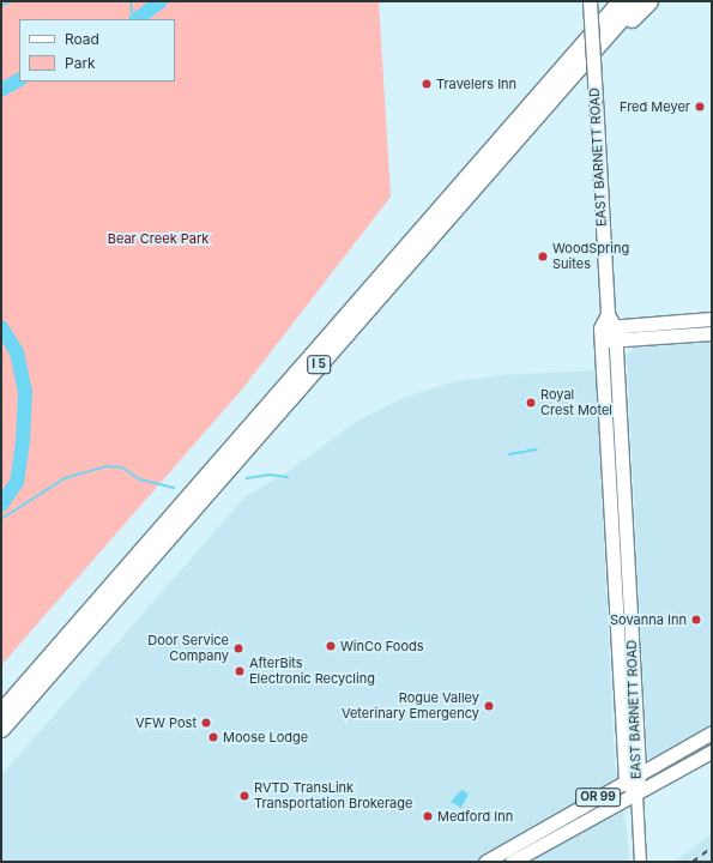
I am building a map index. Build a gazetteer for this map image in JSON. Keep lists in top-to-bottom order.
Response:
{
  "streets": {
    "highway": ["I 5"],
    "main road": ["EAST BARNETT ROAD", "OR 99"]
  },
  "crossings": [
    ["EAST BARNETT ROAD", "OR 99"]
  ],
  "parks": ["Bear Creek Park"],
  "places": [
    "Travelers Inn",
    "Fred Meyer",
    "WoodSpring Suites",
    "Royal Crest Motel",
    "Sovanna Inn",
    "WinCo Foods",
    "Door Service Company",
    "AfterBits Electronic Recycling",
    "Rogue Valley Veterinary Emergency",
    "VFW Post",
    "Moose Lodge",
    "RVTD TransLink Transportation Brokerage",
    "Medford Inn"
  ],
  "legend": ["Road", "Park"]
}
